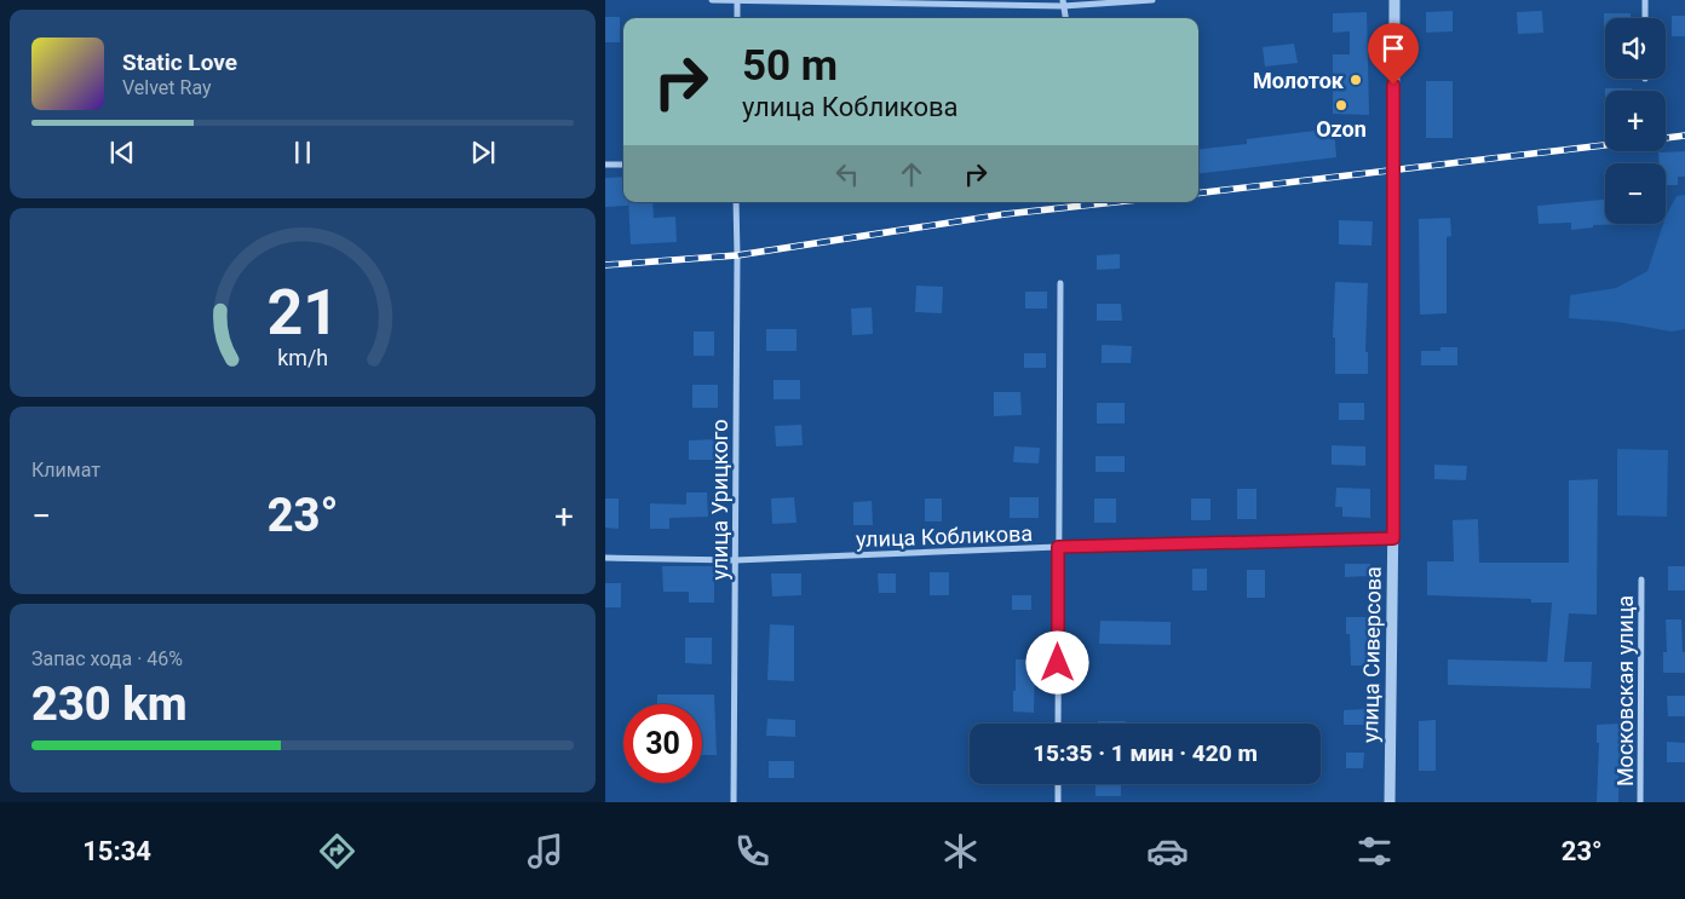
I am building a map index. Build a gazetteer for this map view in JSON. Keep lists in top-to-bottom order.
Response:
{
  "streets": {
    "street": [
      "улица Урицкого",
      "улица Кобликова",
      "улица Сиверсова",
      "Московская улица"
    ]
  },
  "crossings": [
    ["улица Урицкого", "улица Кобликова"],
    ["улица Кобликова", "улица Сиверсова"]
  ],
  "places": ["Молоток", "Ozon"],
  "page": {
    "map_buttons": ["+", "−"],
    "turn": ["50 m", "улица Кобликова"],
    "song": ["Static Love", "Velvet Ray"],
    "tile": [
      "Климат",
      ["Запас хода · 46%", "230 km"]
    ],
    "heat": ["−", "23°", "+"],
    "limit": "30",
    "trip": "15:35 · 1 мин · 420 m",
    "tabs": ["15:34", "23°"],
    "gauge": ["21", "km/h"]
  }
}
